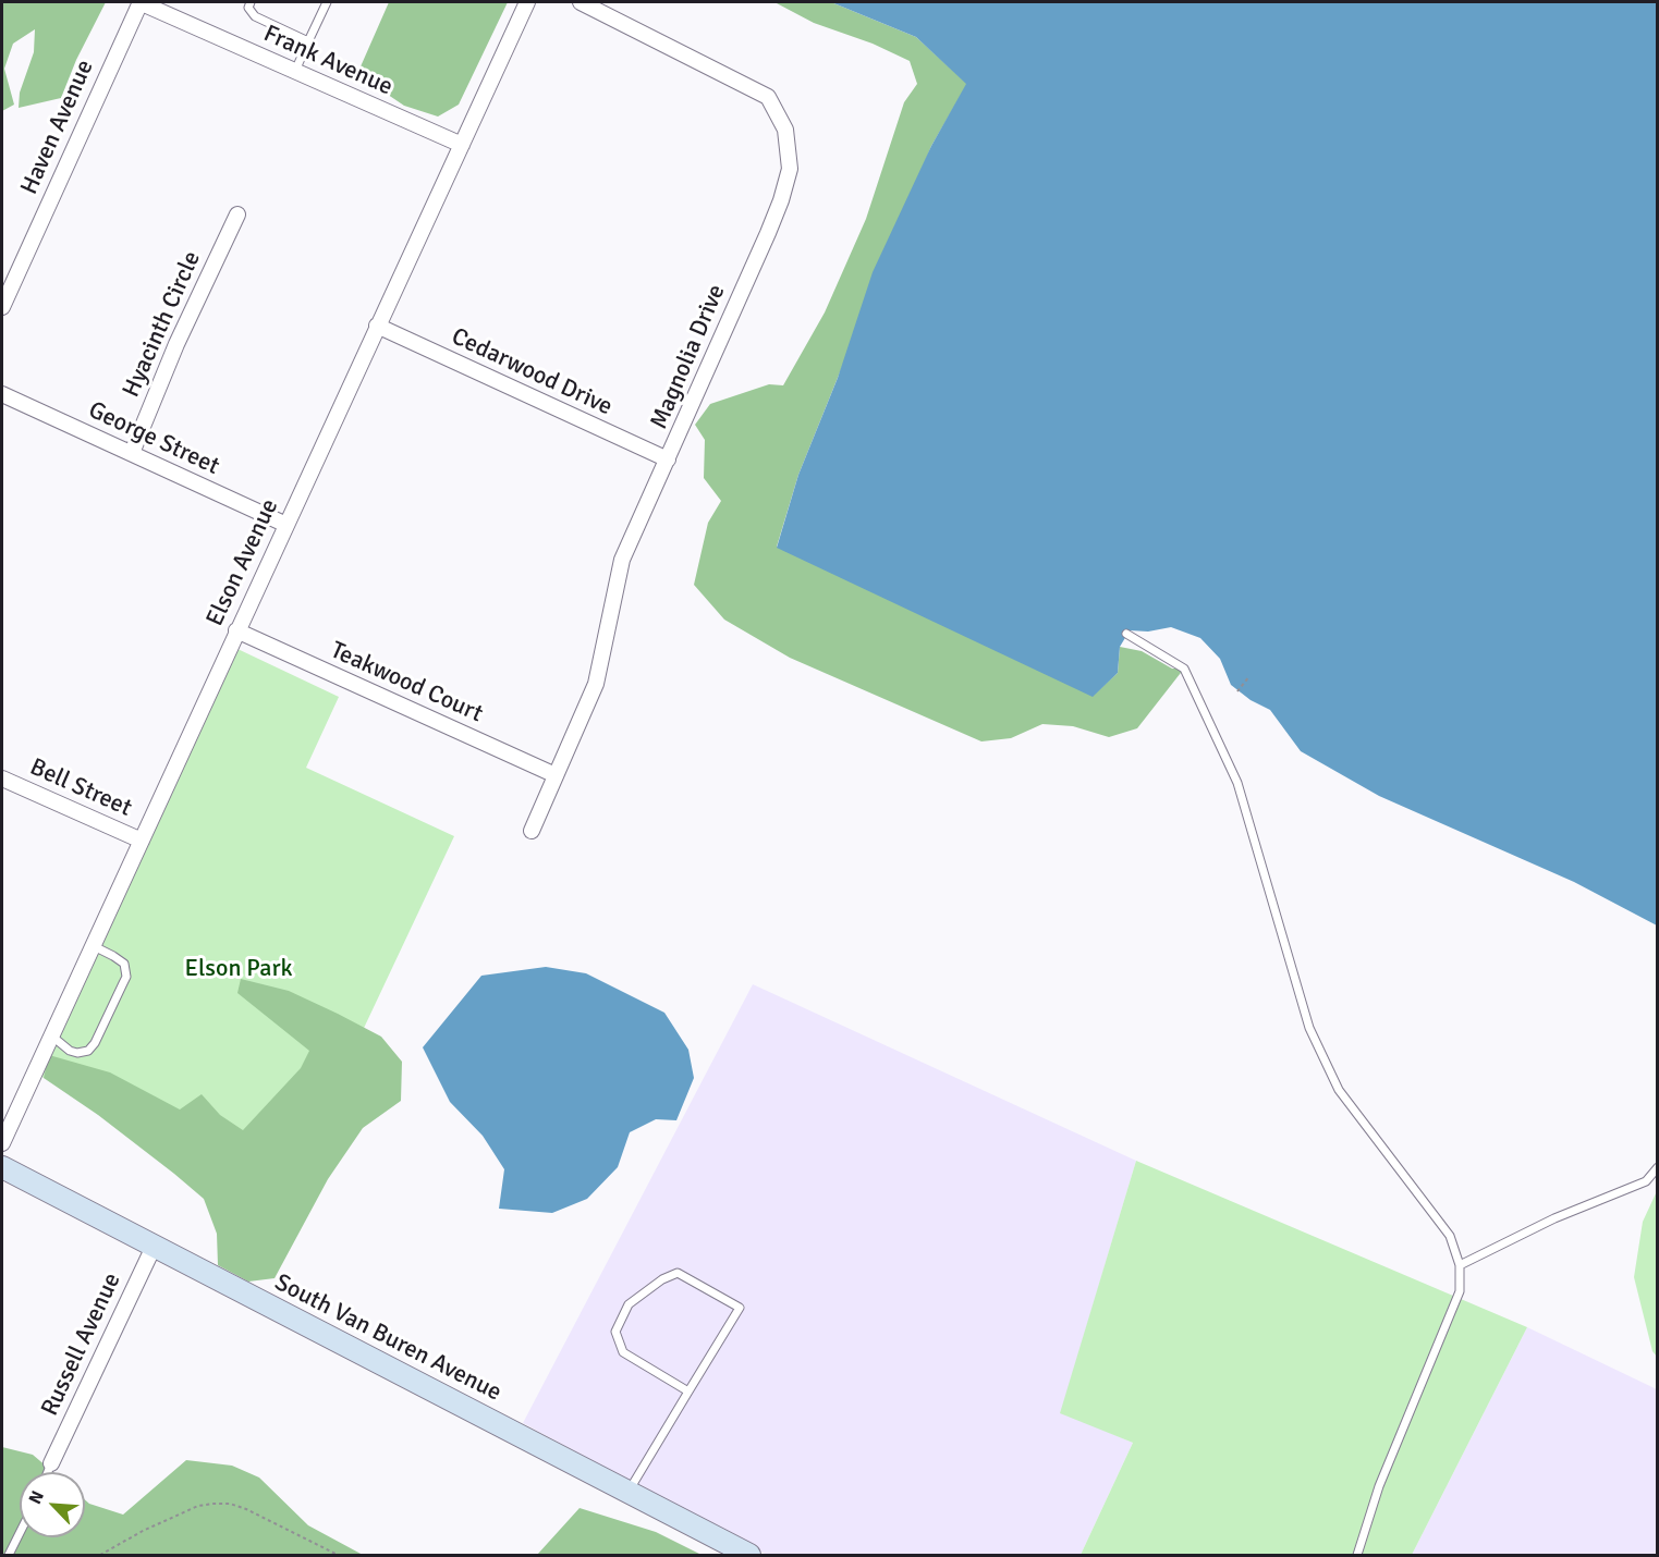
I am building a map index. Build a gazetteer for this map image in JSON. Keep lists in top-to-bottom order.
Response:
{
  "streets": {
    "street": [
      "Frank Avenue",
      "Haven Avenue",
      "Hyacinth Circle",
      "Magnolia Drive",
      "Cedarwood Drive",
      "George Street",
      "Elson Avenue",
      "Teakwood Court",
      "Bell Street",
      "South Van Buren Avenue",
      "Russell Avenue"
    ]
  },
  "crossings": [
    ["Frank Avenue", "Haven Avenue"],
    ["Frank Avenue", "Elson Avenue"],
    ["Hyacinth Circle", "George Street"],
    ["Magnolia Drive", "Cedarwood Drive"],
    ["Magnolia Drive", "Teakwood Court"],
    ["Cedarwood Drive", "Elson Avenue"],
    ["George Street", "Elson Avenue"],
    ["Elson Avenue", "Teakwood Court"],
    ["Elson Avenue", "Bell Street"],
    ["South Van Buren Avenue", "Russell Avenue"]
  ],
  "parks": ["Elson Park"],
  "north": "top left"
}
